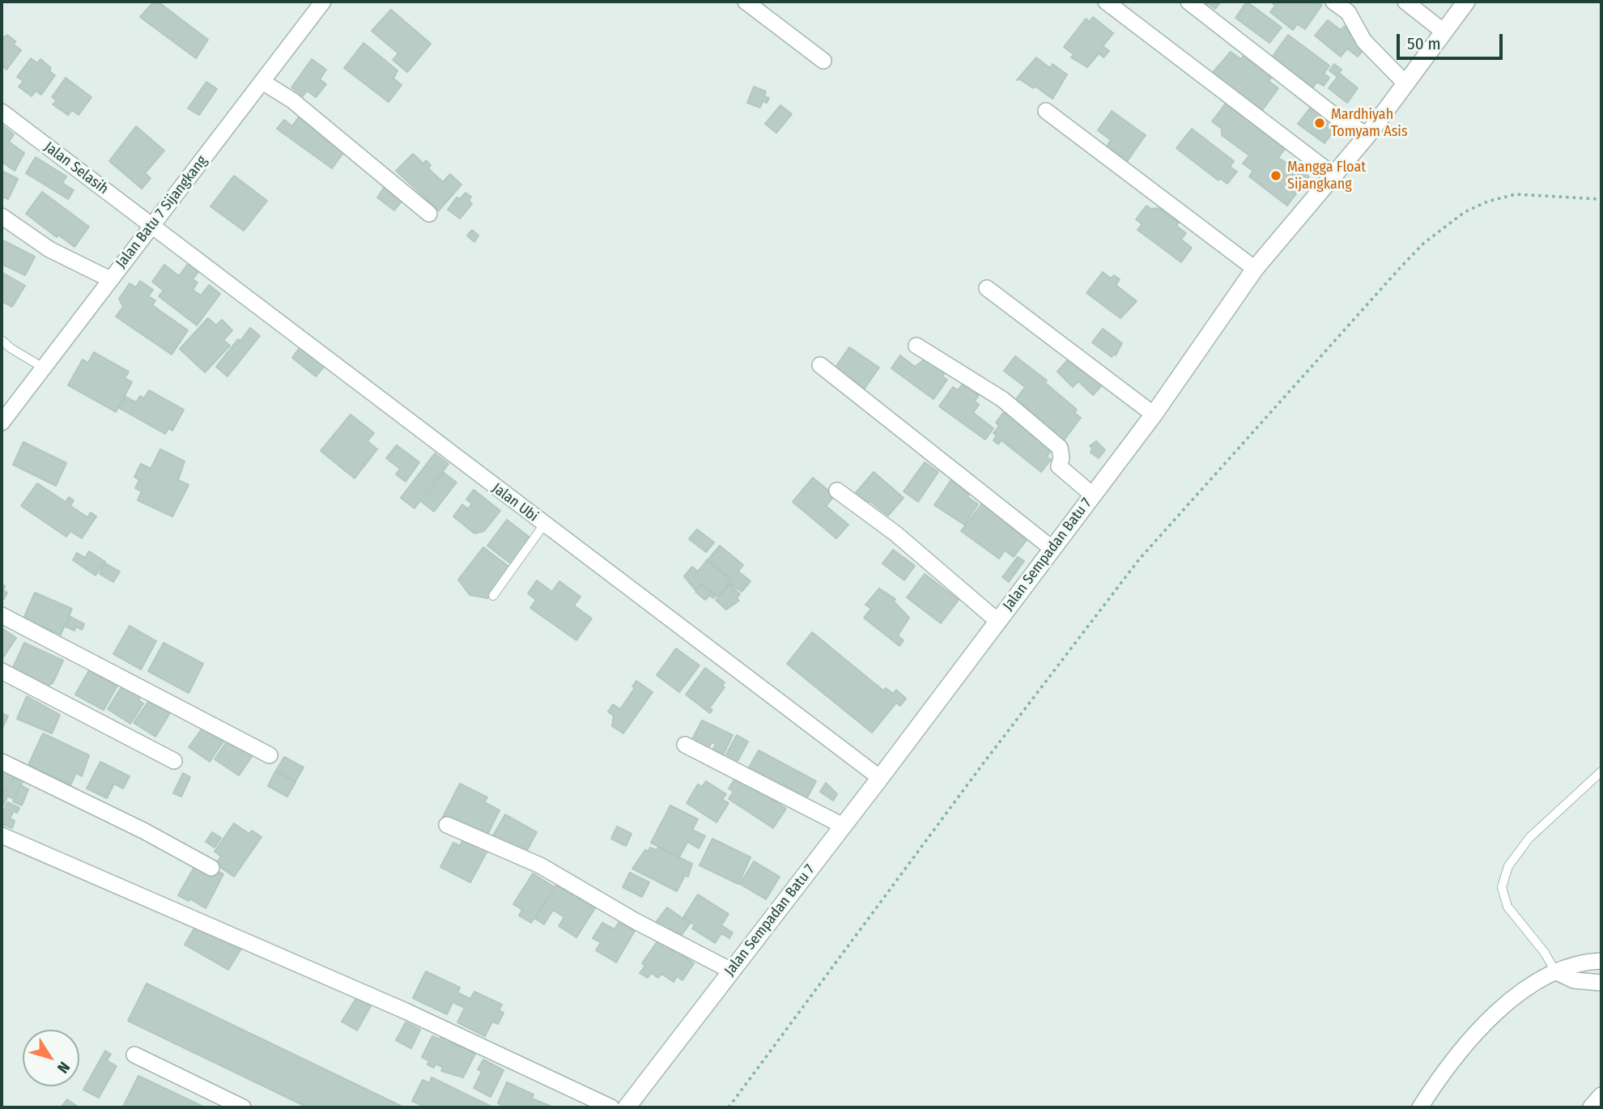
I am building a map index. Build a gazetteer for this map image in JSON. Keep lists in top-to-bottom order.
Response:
{
  "streets": {
    "street": [
      "Jalan Selasih",
      "Jalan Batu 7 Sijangkang",
      "Jalan Ubi",
      "Jalan Sempadan Batu 7"
    ]
  },
  "crossings": [
    ["Jalan Selasih", "Jalan Batu 7 Sijangkang"],
    ["Jalan Selasih", "Jalan Ubi"],
    ["Jalan Batu 7 Sijangkang", "Jalan Ubi"],
    ["Jalan Ubi", "Jalan Sempadan Batu 7"]
  ],
  "places": ["Mardhiyah Tomyam Asis", "Mangga Float Sijangkang"],
  "scale_bar": "50 m",
  "north": "bottom right"
}
